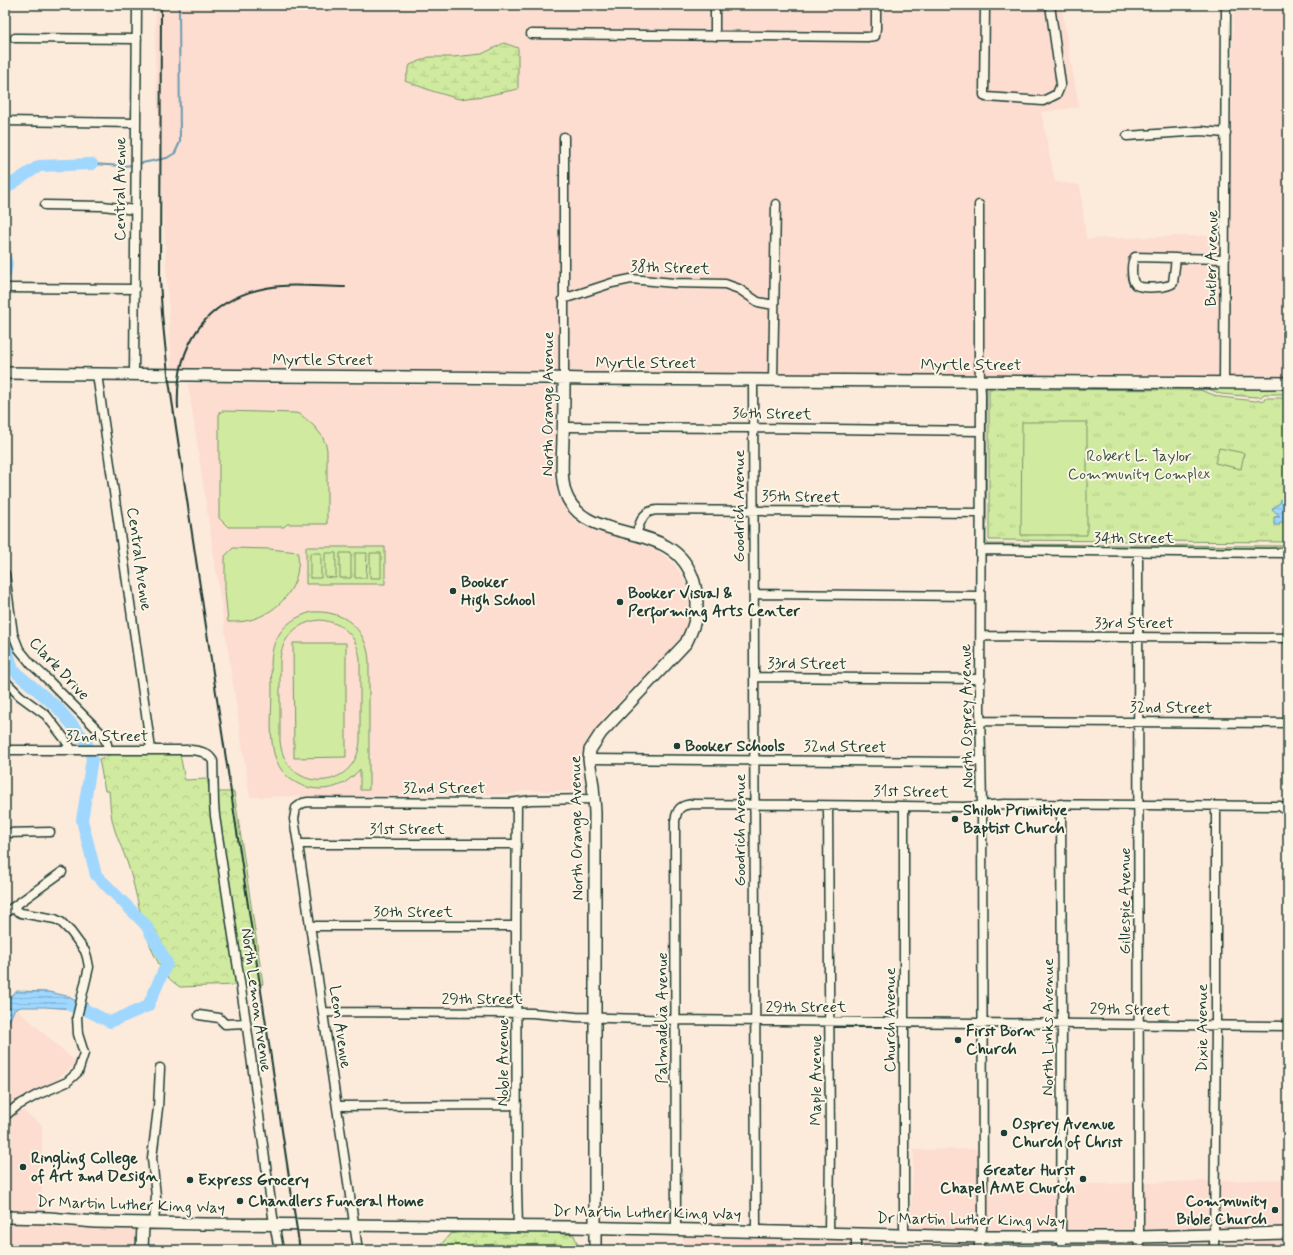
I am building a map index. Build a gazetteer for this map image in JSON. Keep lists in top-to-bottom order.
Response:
{
  "streets": {
    "street": [
      "Central Avenue",
      "Butler Avenue",
      "38th Street",
      "Myrtle Street",
      "North Orange Avenue",
      "36th Street",
      "35th Street",
      "Goodrich Avenue",
      "34th Street",
      "33rd Street",
      "Clark Drive",
      "32nd Street",
      "North Osprey Avenue",
      "31st Street",
      "Gillespie Avenue",
      "30th Street",
      "29th Street",
      "North Lemon Avenue",
      "Palmadelia Avenue",
      "Church Avenue",
      "Leon Avenue",
      "North Links Avenue",
      "Dixie Avenue",
      "Noble Avenue",
      "Maple Avenue",
      "Dr Martin Luther King Way"
    ]
  },
  "crossings": [
    ["Central Avenue", "Myrtle Street"],
    ["Central Avenue", "32nd Street"],
    ["Butler Avenue", "Myrtle Street"],
    ["38th Street", "North Orange Avenue"],
    ["Myrtle Street", "North Orange Avenue"],
    ["Myrtle Street", "Goodrich Avenue"],
    ["Myrtle Street", "North Osprey Avenue"],
    ["North Orange Avenue", "36th Street"],
    ["North Orange Avenue", "35th Street"],
    ["North Orange Avenue", "32nd Street"],
    ["North Orange Avenue", "29th Street"],
    ["North Orange Avenue", "Dr Martin Luther King Way"],
    ["36th Street", "Goodrich Avenue"],
    ["36th Street", "North Osprey Avenue"],
    ["35th Street", "Goodrich Avenue"],
    ["35th Street", "North Osprey Avenue"],
    ["Goodrich Avenue", "33rd Street"],
    ["Goodrich Avenue", "32nd Street"],
    ["Goodrich Avenue", "31st Street"],
    ["Goodrich Avenue", "29th Street"],
    ["Goodrich Avenue", "Dr Martin Luther King Way"],
    ["34th Street", "North Osprey Avenue"],
    ["34th Street", "Gillespie Avenue"],
    ["33rd Street", "North Osprey Avenue"],
    ["33rd Street", "Gillespie Avenue"],
    ["Clark Drive", "32nd Street"],
    ["32nd Street", "North Osprey Avenue"],
    ["32nd Street", "Gillespie Avenue"],
    ["32nd Street", "North Lemon Avenue"],
    ["32nd Street", "Leon Avenue"],
    ["32nd Street", "Noble Avenue"],
    ["North Osprey Avenue", "31st Street"],
    ["North Osprey Avenue", "29th Street"],
    ["North Osprey Avenue", "Dr Martin Luther King Way"],
    ["31st Street", "Gillespie Avenue"],
    ["31st Street", "Palmadelia Avenue"],
    ["31st Street", "Church Avenue"],
    ["31st Street", "Leon Avenue"],
    ["31st Street", "North Links Avenue"],
    ["31st Street", "Dixie Avenue"],
    ["31st Street", "Noble Avenue"],
    ["31st Street", "Maple Avenue"],
    ["Gillespie Avenue", "29th Street"],
    ["Gillespie Avenue", "Dr Martin Luther King Way"],
    ["30th Street", "Leon Avenue"],
    ["30th Street", "Noble Avenue"],
    ["29th Street", "Palmadelia Avenue"],
    ["29th Street", "Church Avenue"],
    ["29th Street", "Leon Avenue"],
    ["29th Street", "North Links Avenue"],
    ["29th Street", "Dixie Avenue"],
    ["29th Street", "Noble Avenue"],
    ["29th Street", "Maple Avenue"],
    ["North Lemon Avenue", "Dr Martin Luther King Way"],
    ["Palmadelia Avenue", "Dr Martin Luther King Way"],
    ["Church Avenue", "Dr Martin Luther King Way"],
    ["Leon Avenue", "Dr Martin Luther King Way"],
    ["North Links Avenue", "Dr Martin Luther King Way"],
    ["Dixie Avenue", "Dr Martin Luther King Way"],
    ["Noble Avenue", "Dr Martin Luther King Way"],
    ["Maple Avenue", "Dr Martin Luther King Way"]
  ],
  "parks": ["Robert L. Taylor Community Complex"],
  "places": [
    "Booker High School",
    "Booker Visual & Performing Arts Center",
    "Booker Schools",
    "Shiloh Primitive Baptist Church",
    "First Born Church",
    "Osprey Avenue Church of Christ",
    "Ringling College of Art and Design",
    "Greater Hurst Chapel AME Church",
    "Express Grocery",
    "Chandlers Funeral Home",
    "Community Bible Church"
  ]
}
